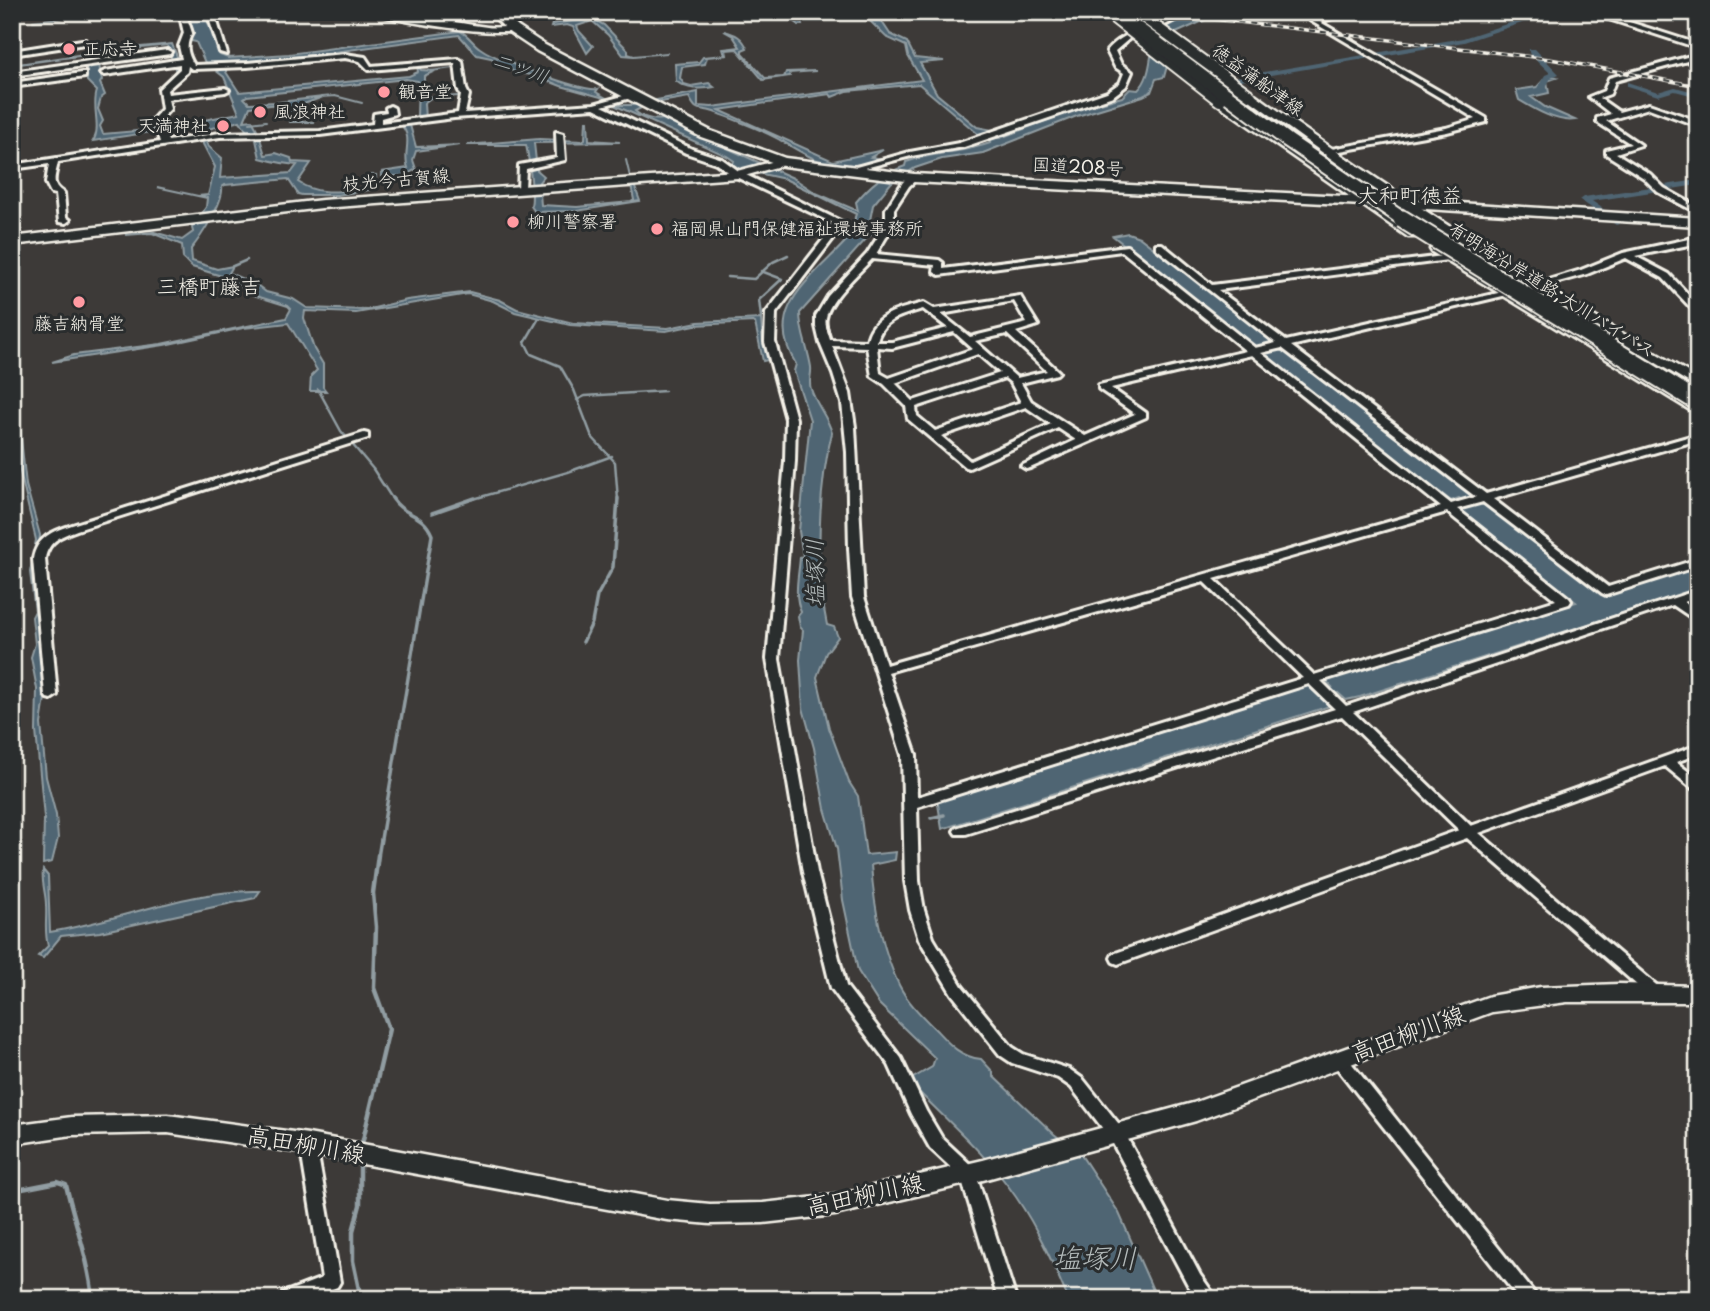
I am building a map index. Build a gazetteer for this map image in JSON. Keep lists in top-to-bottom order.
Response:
{
  "streets": {
    "highway": ["国道208号", "有明海沿岸道路;大川バイパス"],
    "main road": ["徳益蒲船津線", "枝光今古賀線", "高田柳川線"]
  },
  "crossings": [
    ["徳益蒲船津線", "国道208号"],
    ["国道208号", "枝光今古賀線"]
  ],
  "districts": ["大和町徳益", "三橋町藤吉"],
  "water": ["二ツ川", "塩塚川"],
  "places": [
    "正応寺",
    "観音堂",
    "風浪神社",
    "天満神社",
    "柳川警察署",
    "福岡県山門保健福祉環境事務所",
    "藤吉納骨堂"
  ]
}
